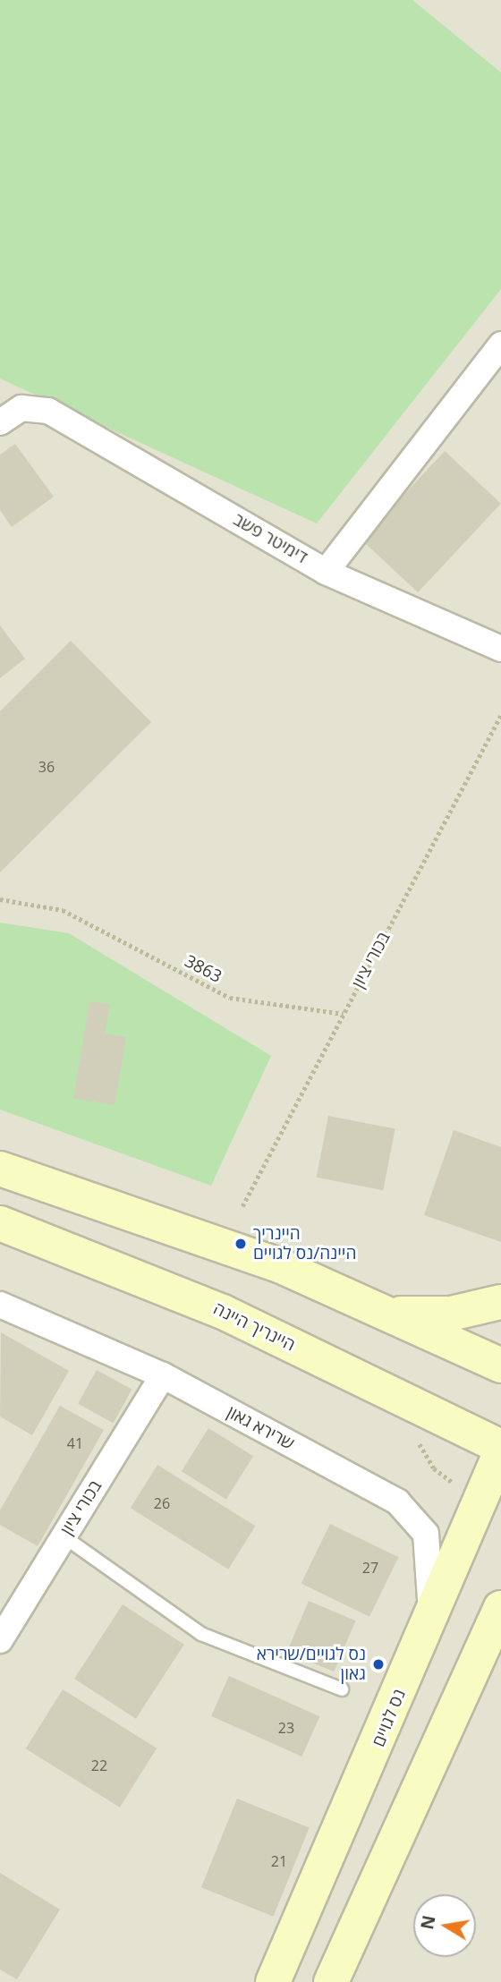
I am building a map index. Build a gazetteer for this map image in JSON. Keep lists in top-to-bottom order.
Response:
{
  "streets": {
    "main road": ["היינריך היינה", "נס לגויים"],
    "street": ["דימיטר פשב", "בכורי ציון", "שרירא גאון"],
    "path": ["3863"]
  },
  "crossings": [
    ["בכורי ציון", "3863"],
    ["בכורי ציון", "שרירא גאון"],
    ["שרירא גאון", "נס לגויים"]
  ],
  "places": ["היינריך היינה/נס לגויים", "נס לגויים/שרירא גאון"],
  "house_numbers": [
    "36",
    "41",
    "26",
    "27",
    "23",
    "22",
    "21"
  ],
  "north": "left"
}
